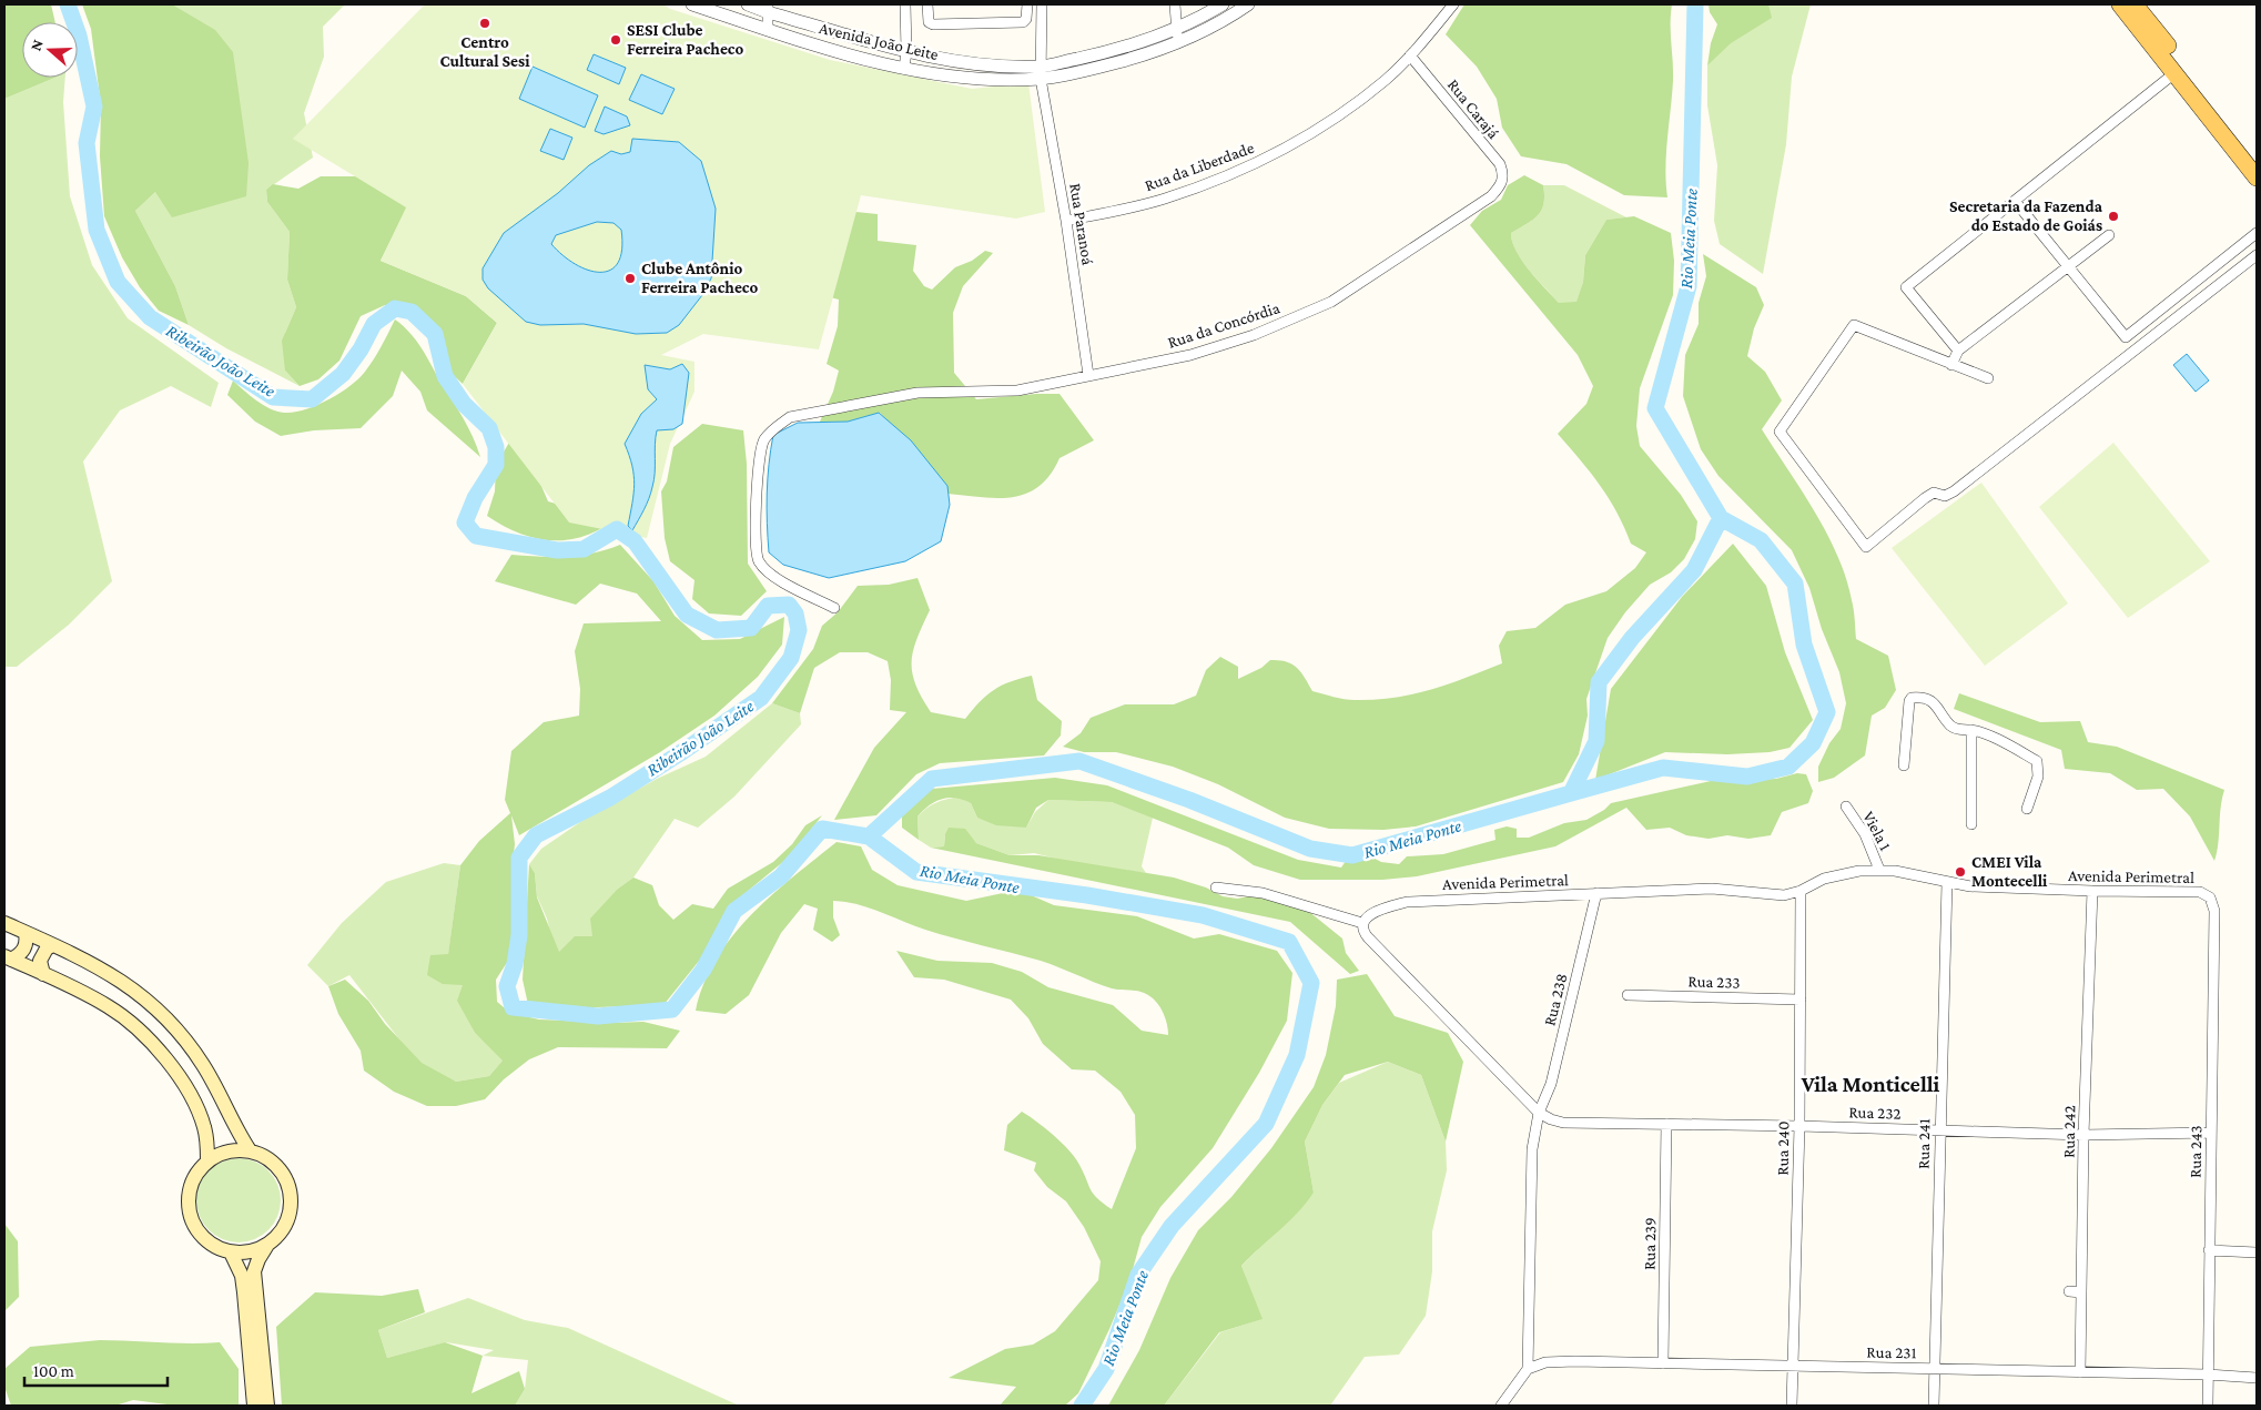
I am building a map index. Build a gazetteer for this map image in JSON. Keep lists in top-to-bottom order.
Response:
{
  "streets": {
    "street": [
      "Avenida João Leite",
      "Rua Carajá",
      "Rua da Liberdade",
      "Rua Paranoá",
      "Rua da Concórdia",
      "Viela 1",
      "Avenida Perimetral",
      "Rua 233",
      "Rua 238",
      "Rua 232",
      "Rua 242",
      "Rua 241",
      "Rua 240",
      "Rua 243",
      "Rua 239",
      "Rua 231"
    ]
  },
  "crossings": [
    ["Avenida João Leite", "Rua Paranoá"],
    ["Rua Carajá", "Rua da Liberdade"],
    ["Rua Carajá", "Rua da Concórdia"],
    ["Rua da Liberdade", "Rua Paranoá"],
    ["Rua Paranoá", "Rua da Concórdia"],
    ["Viela 1", "Avenida Perimetral"],
    ["Avenida Perimetral", "Rua 238"],
    ["Avenida Perimetral", "Rua 242"],
    ["Avenida Perimetral", "Rua 241"],
    ["Avenida Perimetral", "Rua 240"],
    ["Avenida Perimetral", "Rua 243"],
    ["Rua 233", "Rua 240"],
    ["Rua 238", "Rua 232"],
    ["Rua 232", "Rua 242"],
    ["Rua 232", "Rua 241"],
    ["Rua 232", "Rua 240"],
    ["Rua 232", "Rua 243"],
    ["Rua 232", "Rua 239"],
    ["Rua 242", "Rua 231"],
    ["Rua 241", "Rua 231"],
    ["Rua 240", "Rua 231"],
    ["Rua 243", "Rua 231"],
    ["Rua 239", "Rua 231"]
  ],
  "districts": ["Vila Monticelli"],
  "water": ["Rio Meia Ponte", "Ribeirão João Leite"],
  "places": [
    "Centro Cultural Sesi",
    "SESI Clube Ferreira Pacheco",
    "Secretaria da Fazenda do Estado de Goiás",
    "Clube Antônio Ferreira Pacheco",
    "CMEI Vila Montecelli"
  ],
  "scale_bar": "100 m",
  "north": "left"
}
